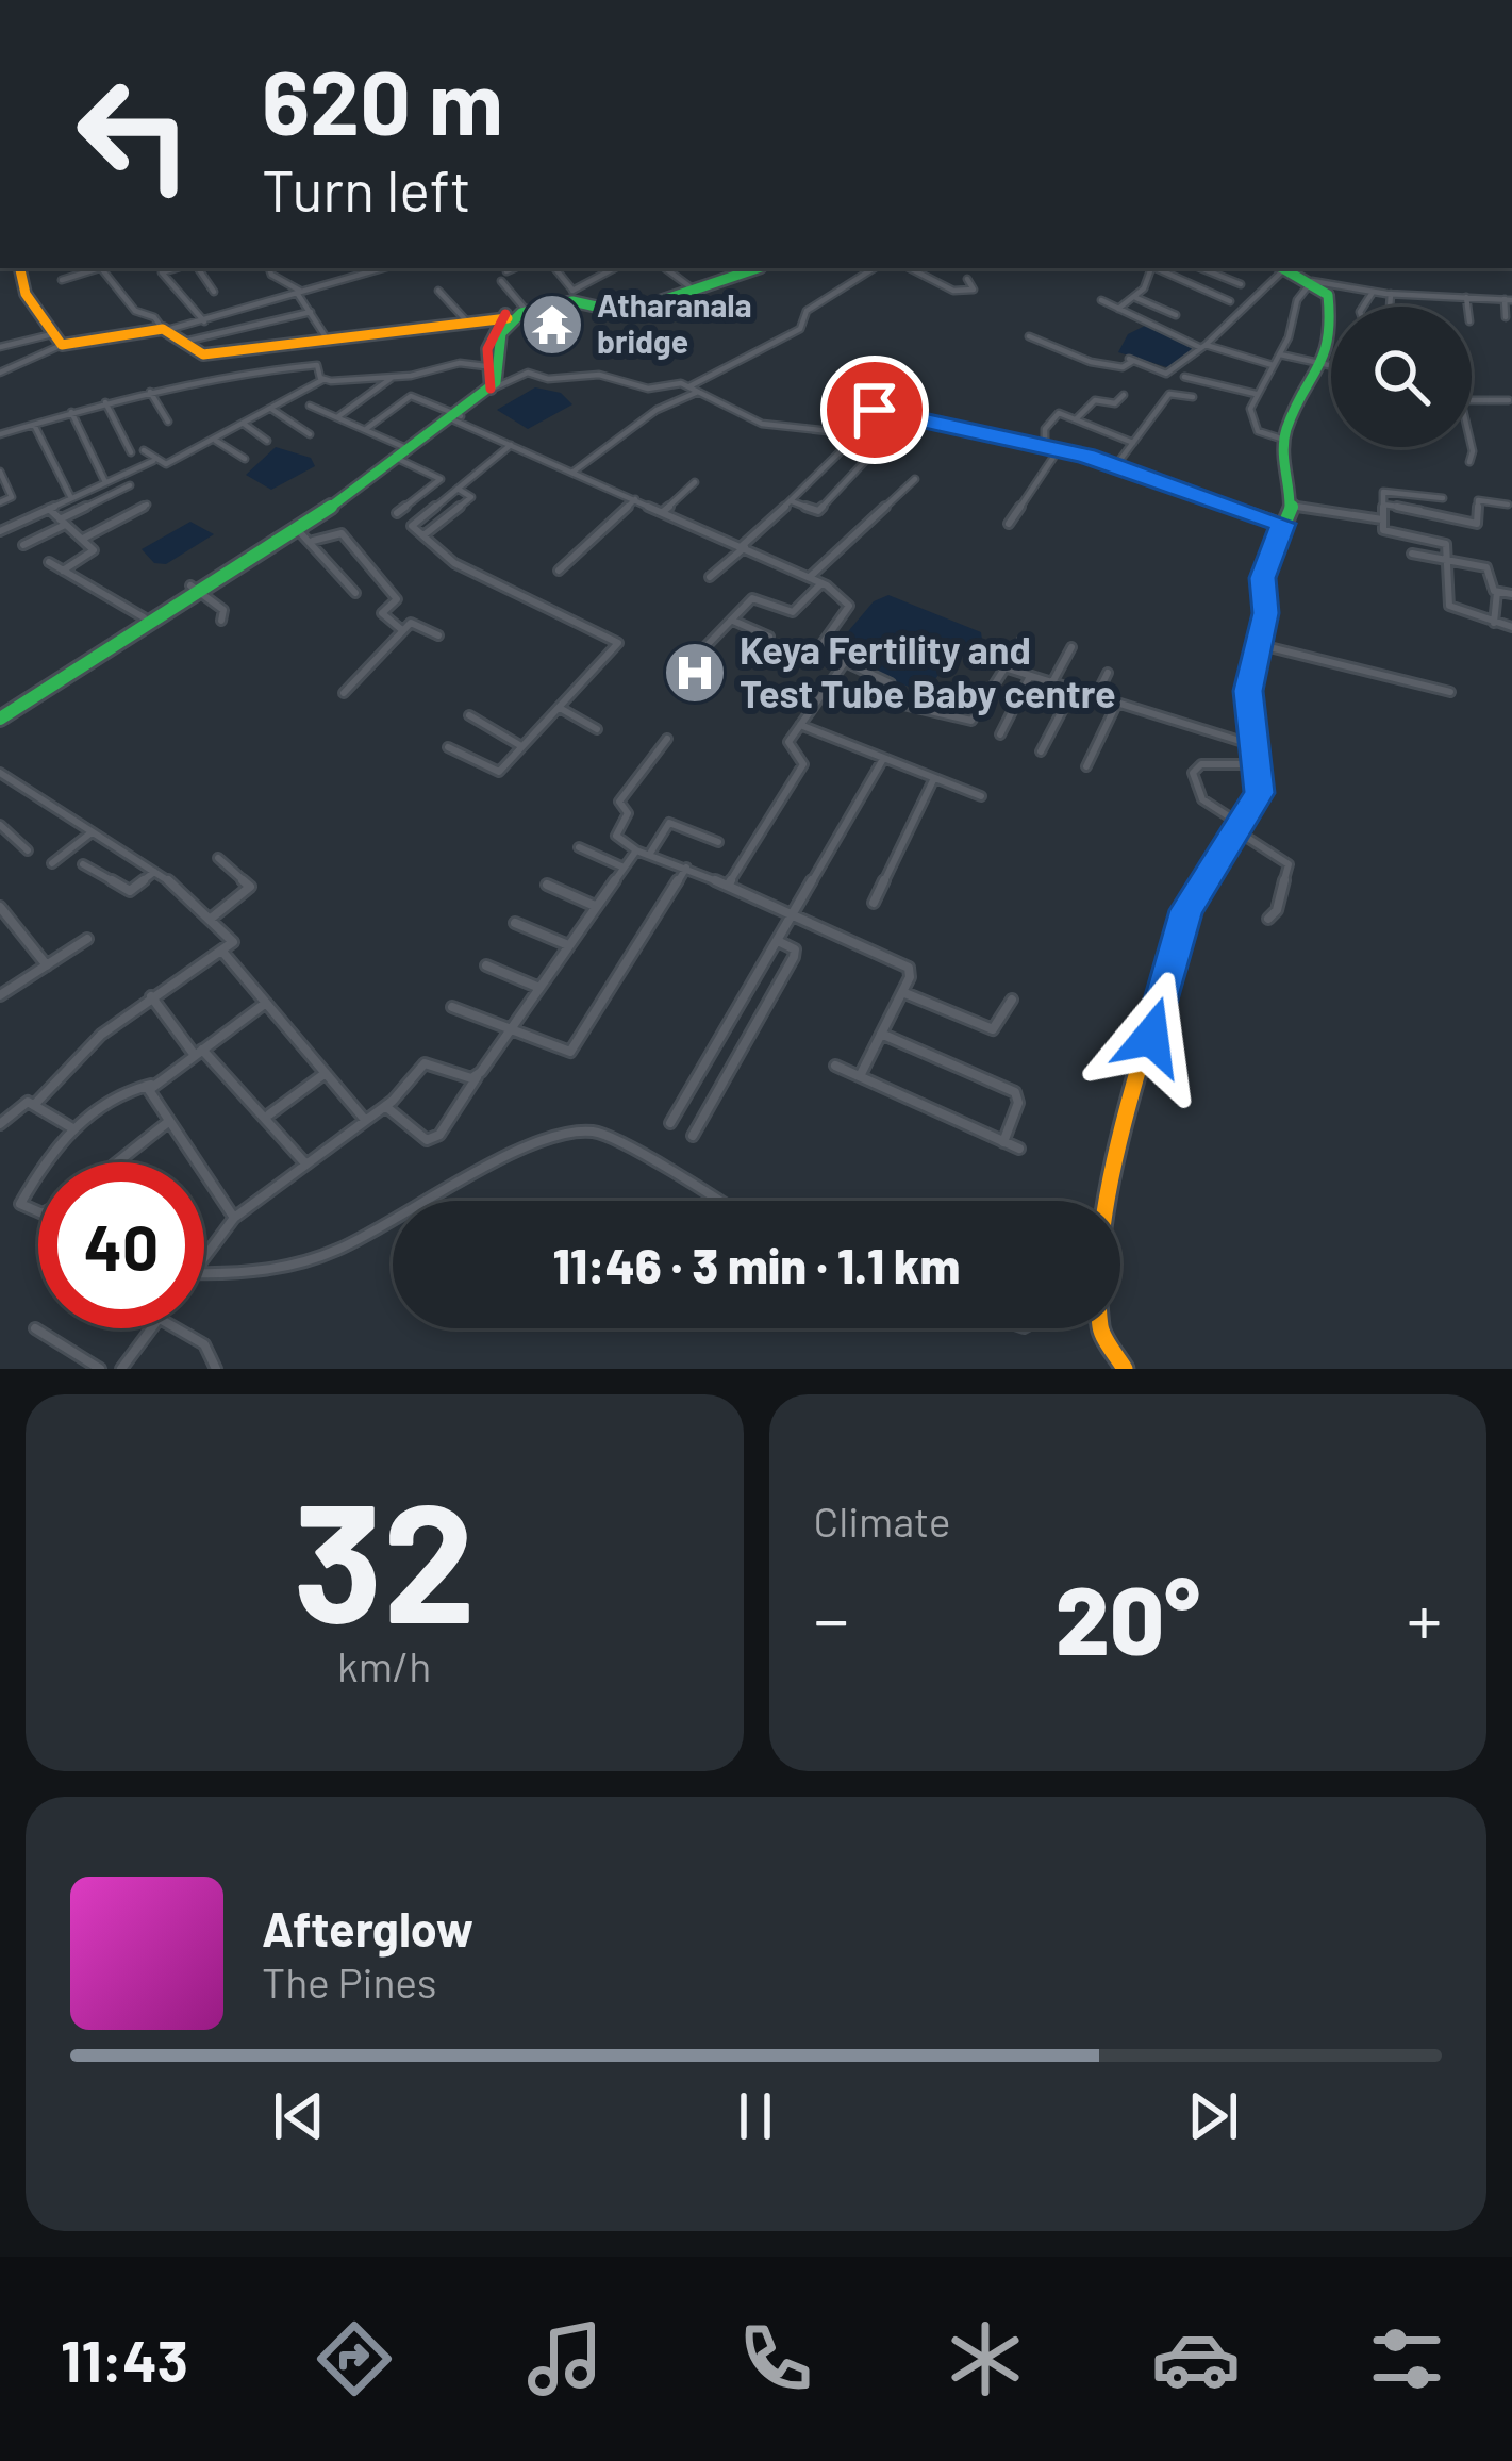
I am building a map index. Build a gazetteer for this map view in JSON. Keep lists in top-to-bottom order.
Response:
{
  "places": {
    "temple": ["Atharanala bridge"],
    "hospital": ["Keya Fertility and Test Tube Baby centre"]
  },
  "page": {
    "turn": ["620 m", "Turn left"],
    "limit": "40",
    "trip": "11:46 · 3 min · 1.1 km",
    "tile": [
      ["32", "km/h"],
      "Climate"
    ],
    "heat": ["−", "20°", "+"],
    "song": ["Afterglow", "The Pines"],
    "tabs": "11:43"
  }
}
